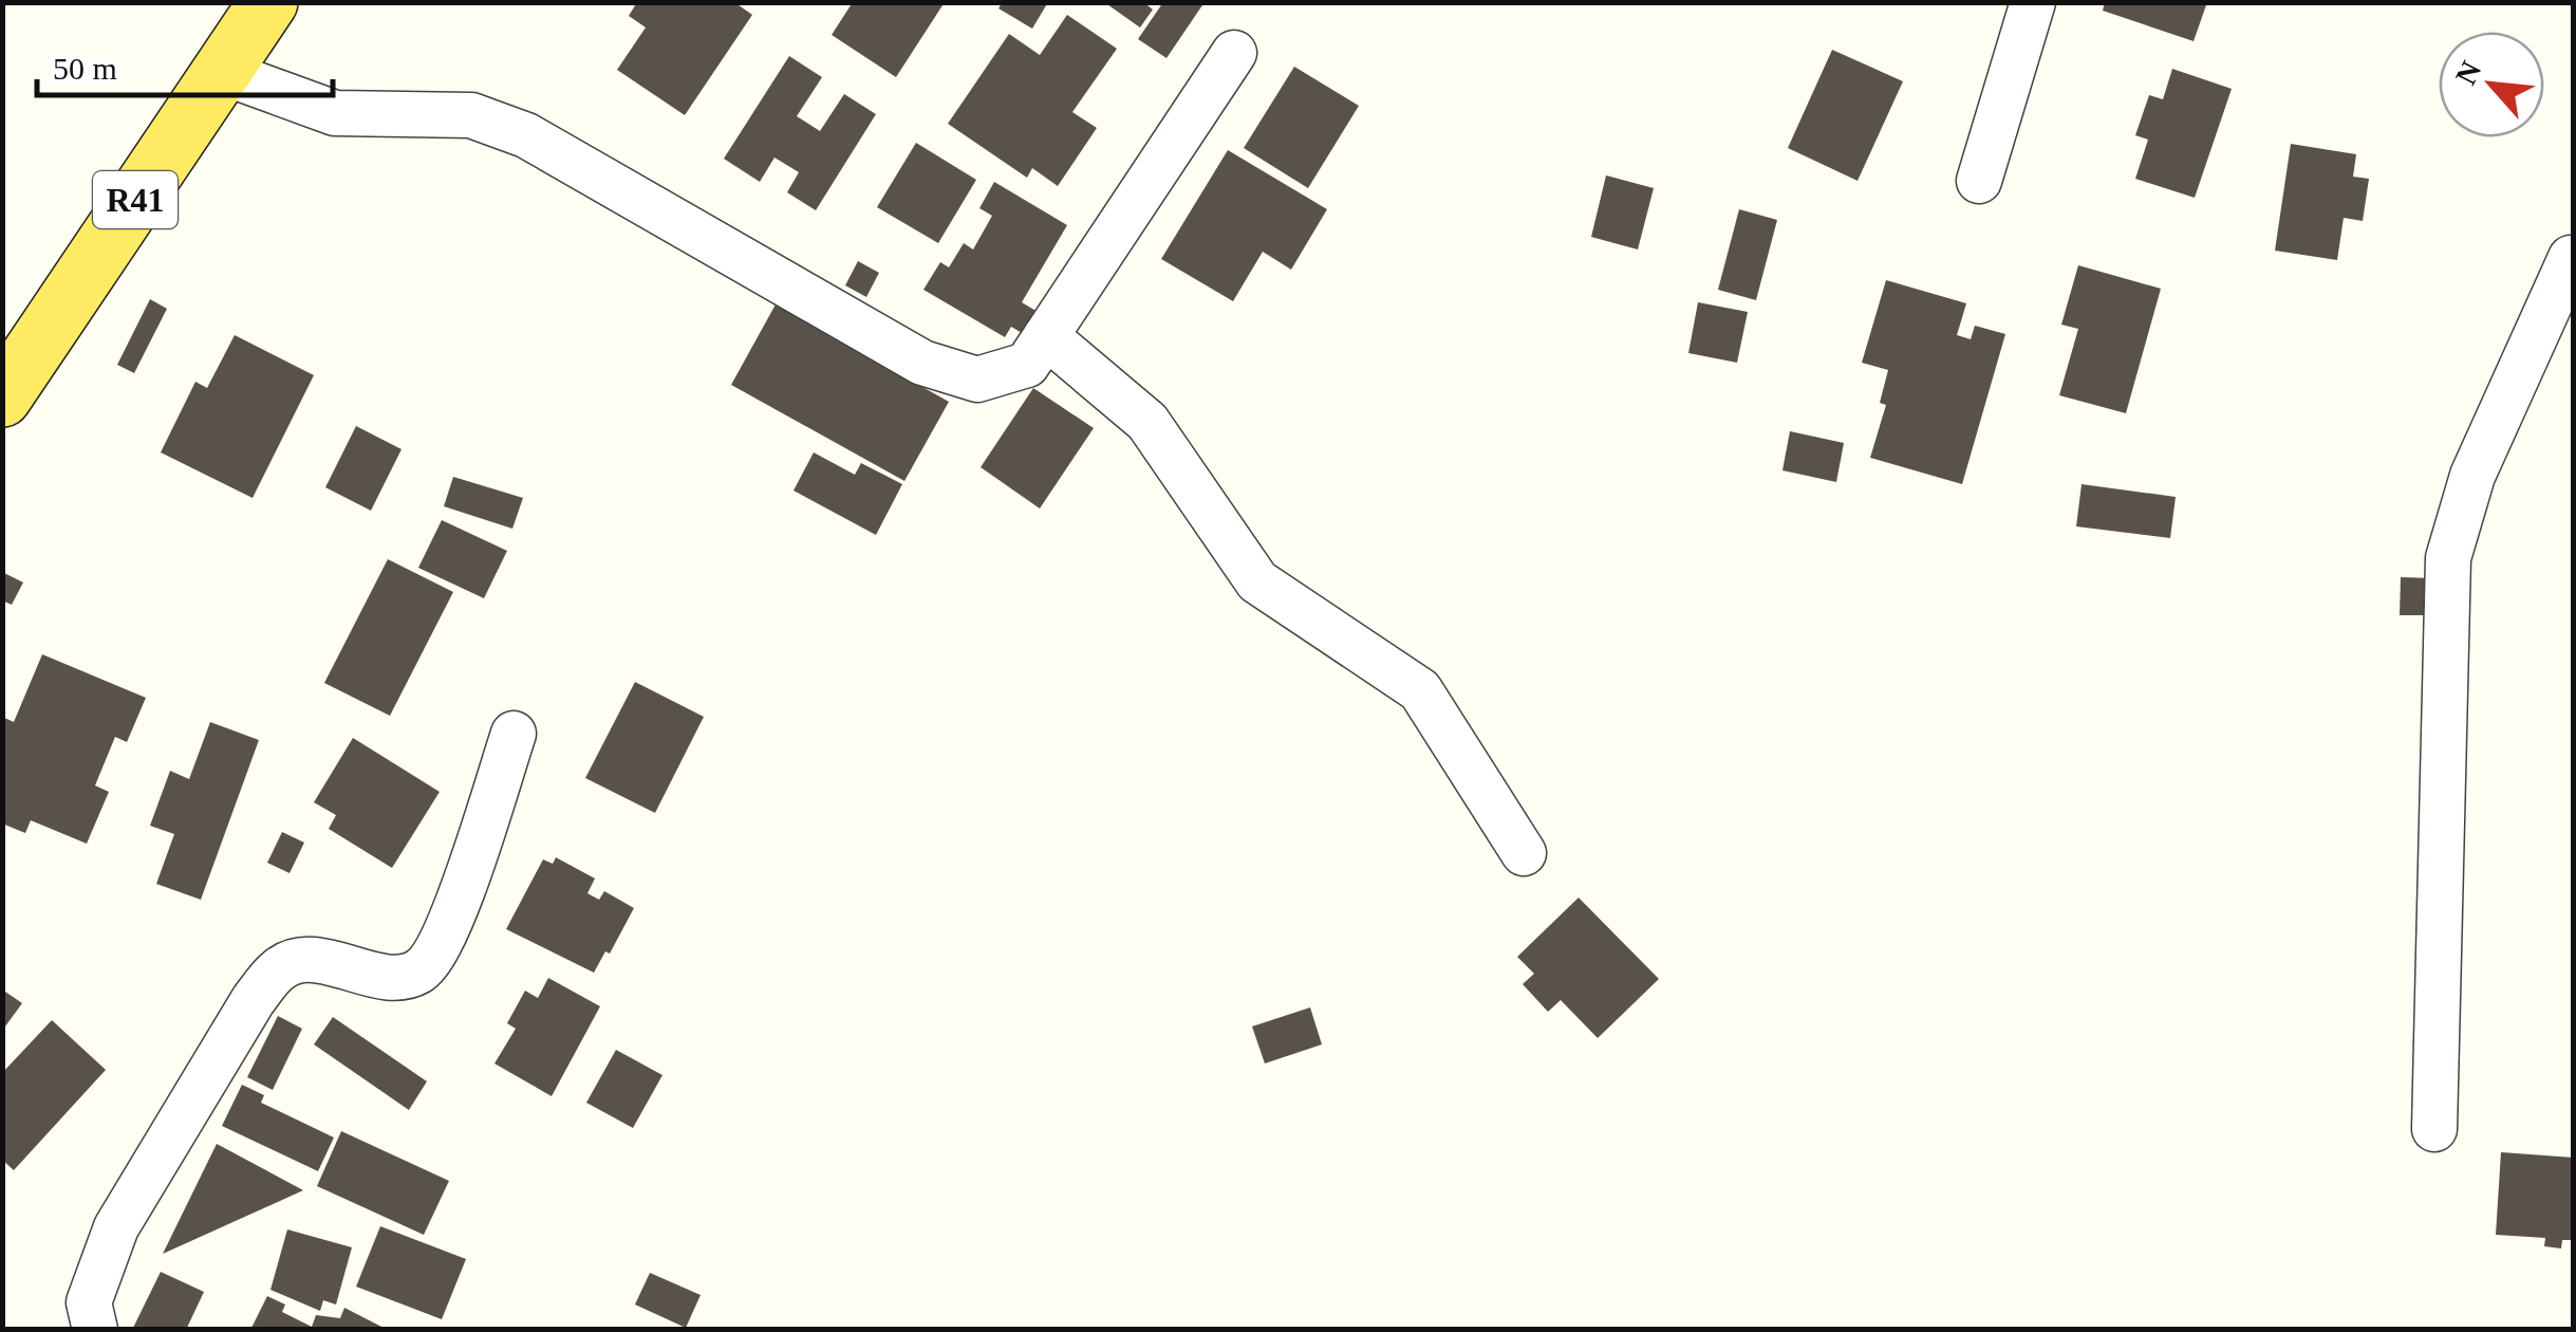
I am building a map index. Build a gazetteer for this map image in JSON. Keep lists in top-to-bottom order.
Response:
{
  "streets": {
    "main road": ["R41"]
  },
  "scale_bar": "50 m",
  "north": "top left"
}
